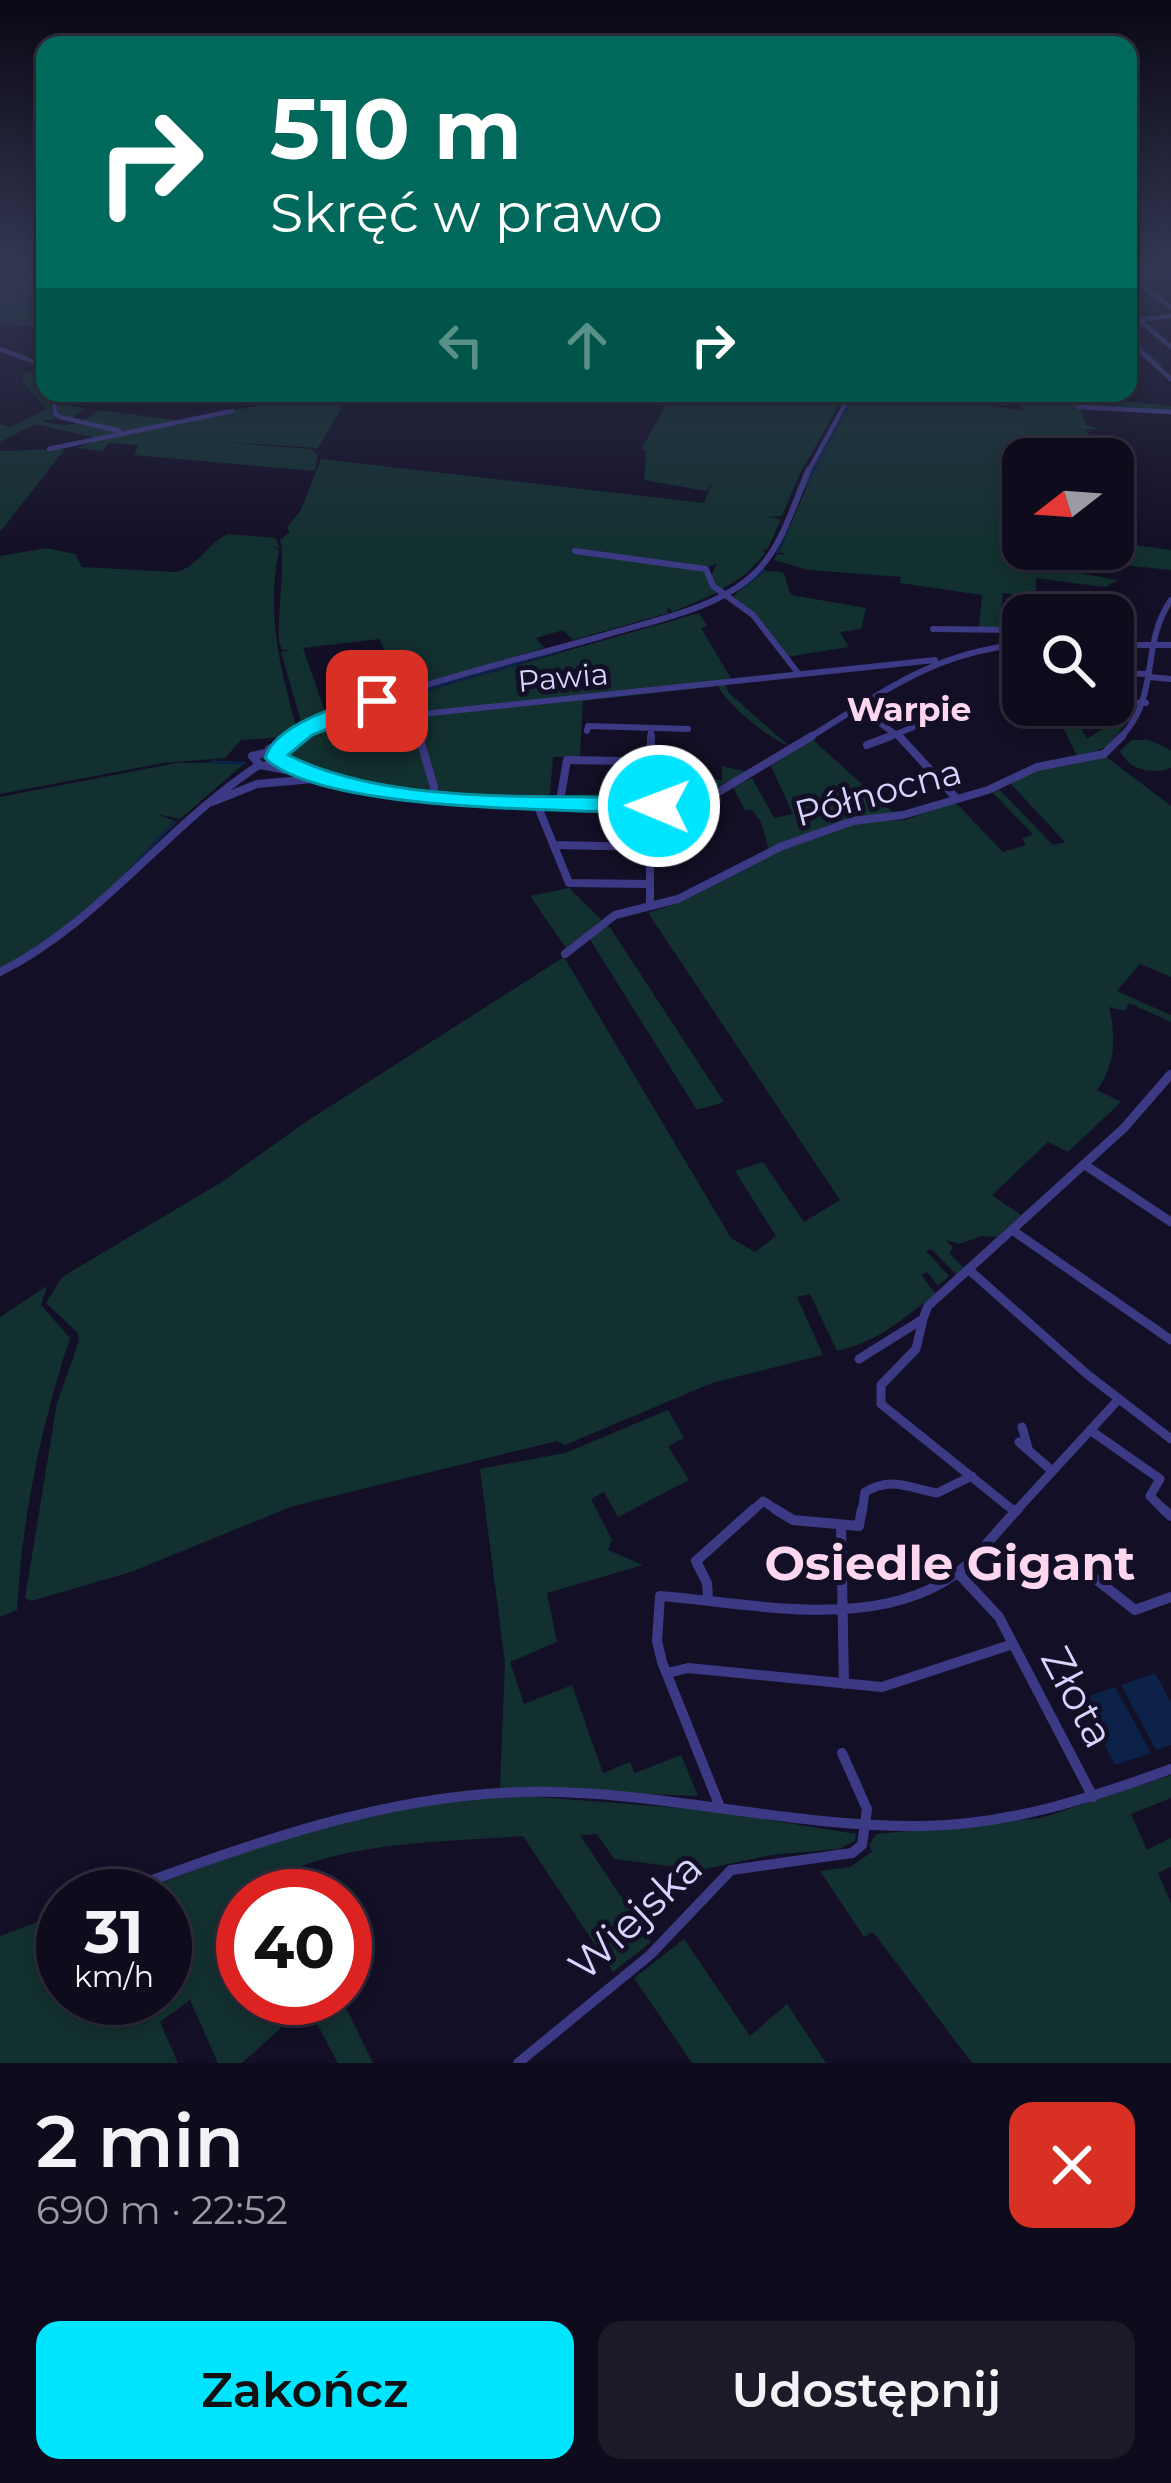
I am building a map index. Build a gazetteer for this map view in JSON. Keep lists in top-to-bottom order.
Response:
{
  "streets": {
    "street": [
      "Pawia",
      "Północna",
      "Złota",
      "Wiejska"
    ]
  },
  "districts": ["Warpie", "Osiedle Gigant"],
  "north": "left",
  "page": {
    "turn": ["510 m", "Skręć w prawo"],
    "speed": "31 km/h",
    "limit": "40",
    "heading": ["2 min", "690 m · 22:52"],
    "buttons": ["Zakończ", "Udostępnij"]
  }
}
